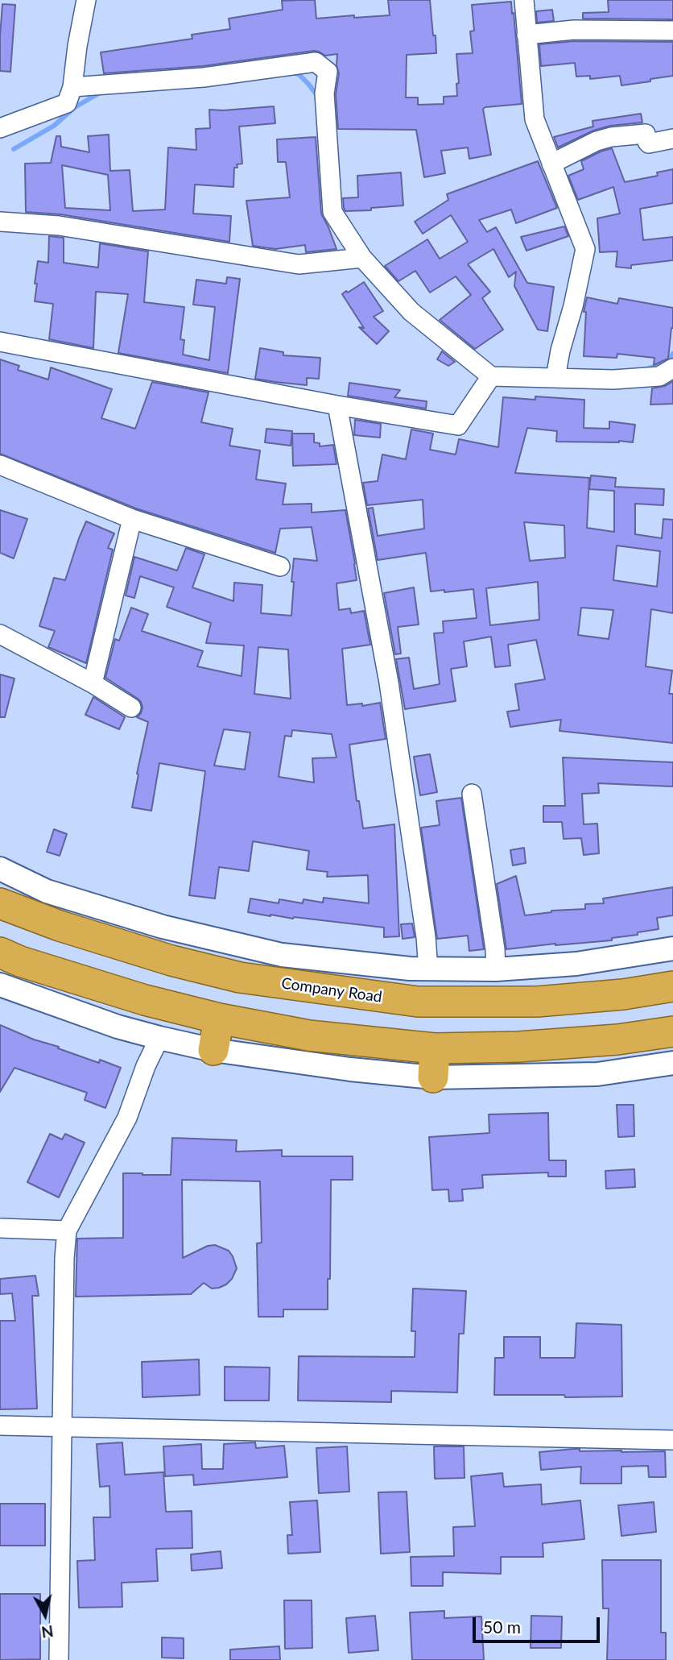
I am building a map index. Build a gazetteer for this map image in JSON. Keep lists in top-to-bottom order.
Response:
{
  "streets": {
    "highway": ["Company Road"]
  },
  "scale_bar": "50 m",
  "north": "bottom"
}
